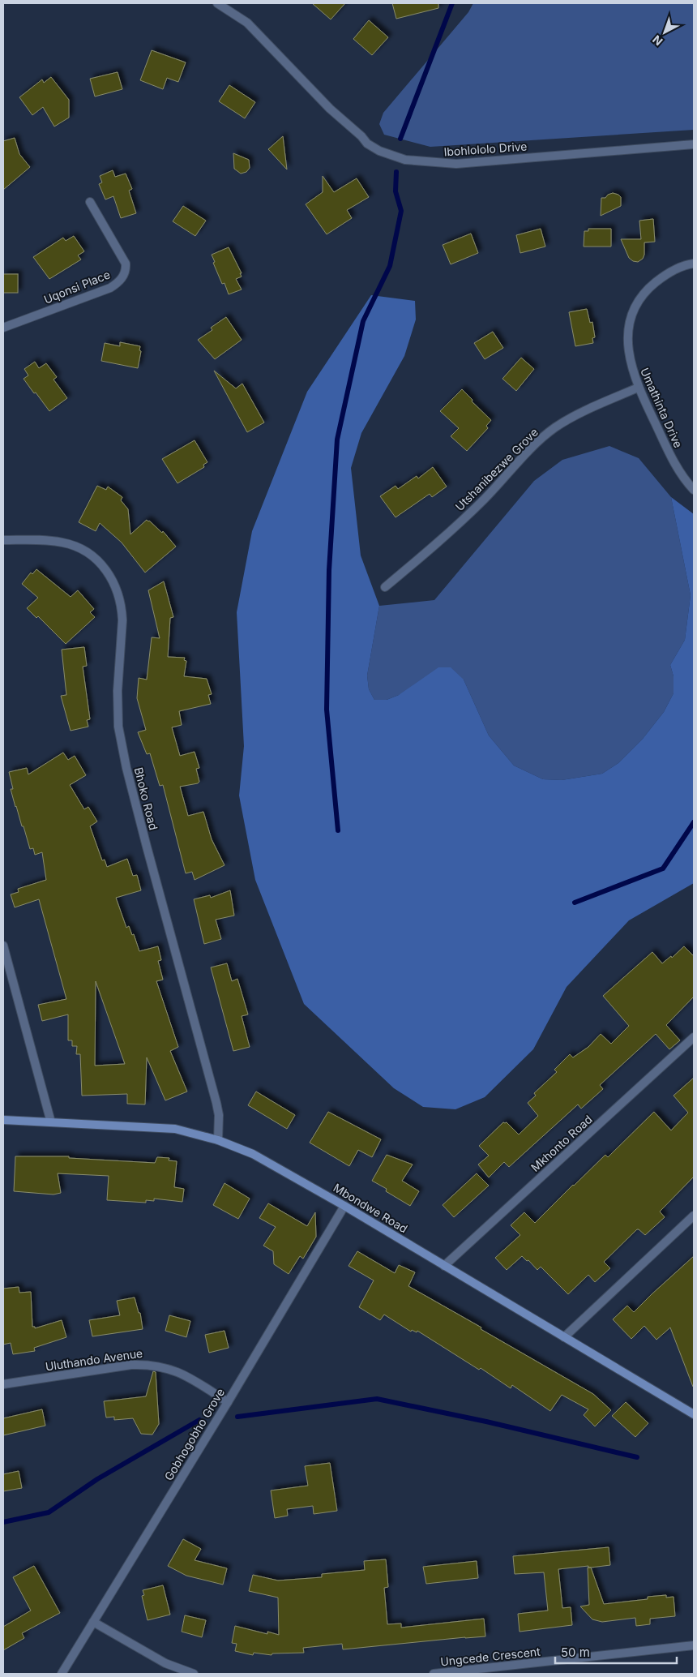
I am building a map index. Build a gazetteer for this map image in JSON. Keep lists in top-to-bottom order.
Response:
{
  "streets": {
    "street": [
      "Ibohlololo Drive",
      "Uqonsi Place",
      "Umathinta Drive",
      "Utshanibezwe Grove",
      "Bhoko Road",
      "Mkhonto Road",
      "Mbondwe Road",
      "Uluthando Avenue",
      "Gobhogobho Grove",
      "Ungcede Crescent"
    ]
  },
  "crossings": [
    ["Umathinta Drive", "Utshanibezwe Grove"],
    ["Bhoko Road", "Mbondwe Road"],
    ["Mkhonto Road", "Mbondwe Road"],
    ["Mbondwe Road", "Gobhogobho Grove"],
    ["Uluthando Avenue", "Gobhogobho Grove"]
  ],
  "scale_bar": "50 m",
  "north": "bottom left"
}
